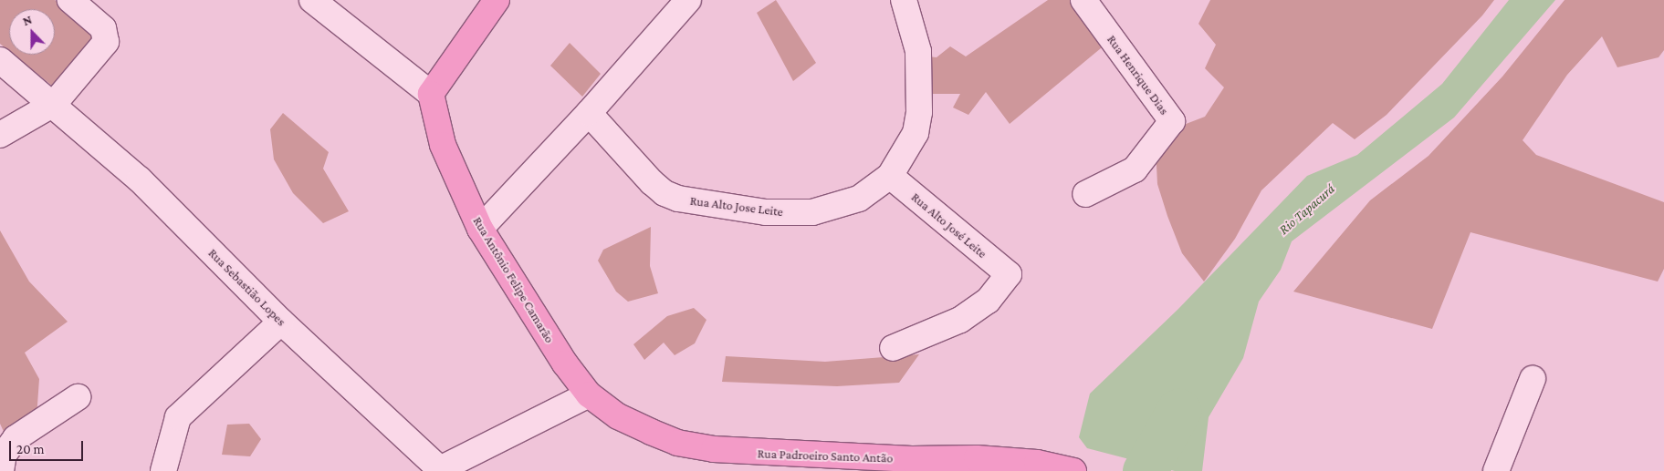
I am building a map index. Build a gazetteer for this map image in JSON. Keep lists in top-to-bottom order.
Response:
{
  "streets": {
    "main road": ["Rua Antônio Felipe Camarão", "Rua Padroeiro Santo Antão"],
    "street": [
      "Rua Henrique Dias",
      "Rua Alto Jose Leite",
      "Rua Alto José Leite",
      "Rua Sebastião Lopes"
    ]
  },
  "crossings": [
    ["Rua Alto Jose Leite", "Rua Alto José Leite"],
    ["Rua Antônio Felipe Camarão", "Rua Padroeiro Santo Antão"]
  ],
  "water": ["Rio Tapacurá"],
  "scale_bar": "20 m",
  "north": "top"
}
